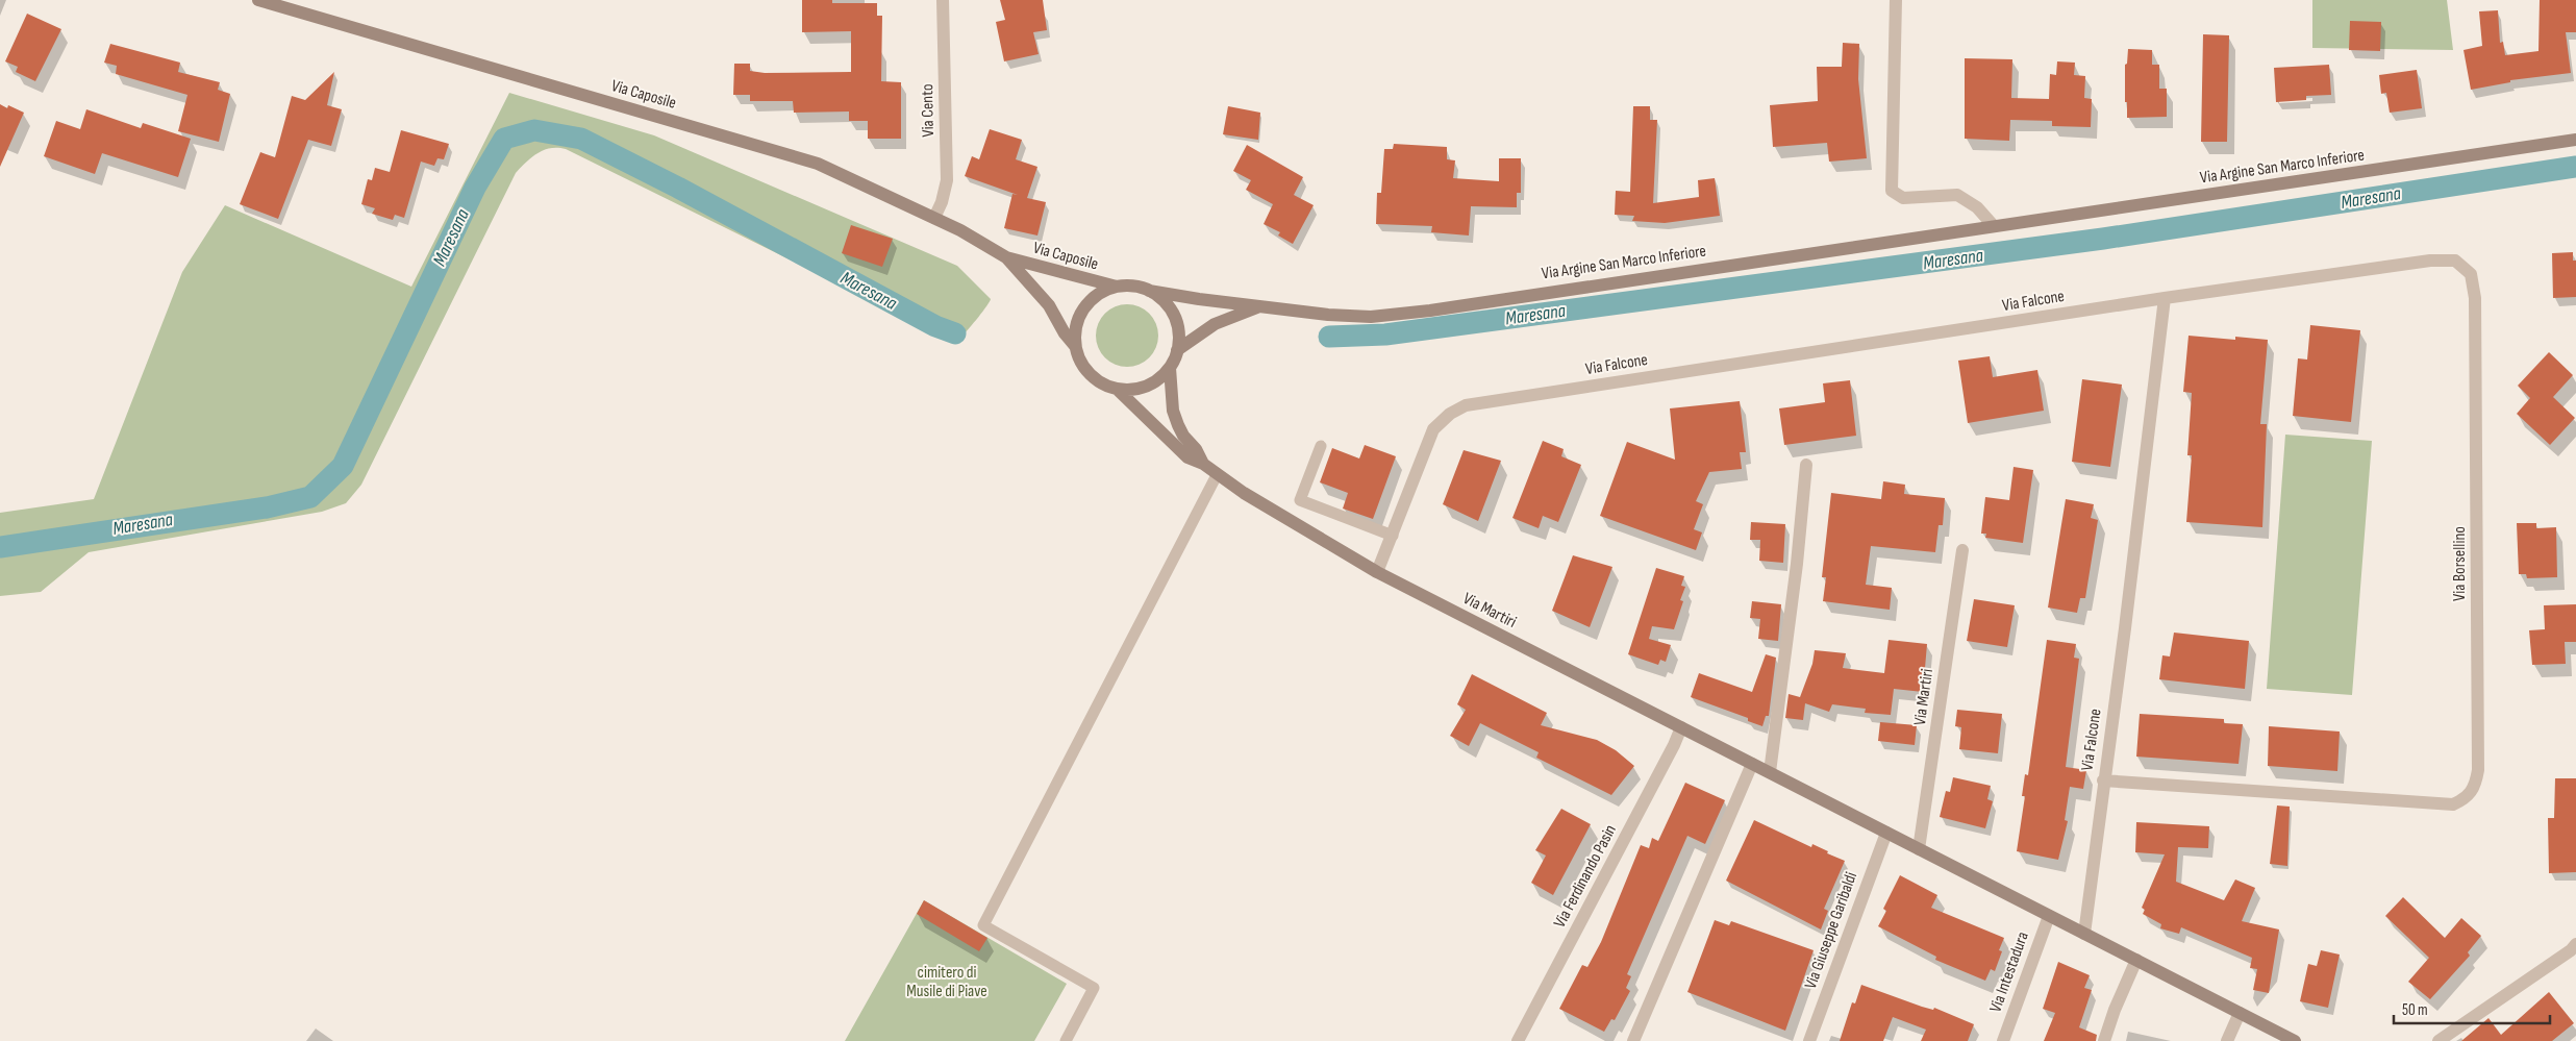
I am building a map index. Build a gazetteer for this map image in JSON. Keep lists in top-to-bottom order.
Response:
{
  "streets": {
    "street": [
      "Via Caposile",
      "Via Cento",
      "Via Argine San Marco Inferiore",
      "Via Falcone",
      "Via Borsellino",
      "Via Martiri",
      "Via Ferdinando Pasin",
      "Via Giuseppe Garibaldi",
      "Via Intestadura"
    ]
  },
  "crossings": [
    ["Via Caposile", "Via Cento"],
    ["Via Caposile", "Via Argine San Marco Inferiore"],
    ["Via Caposile", "Via Martiri"],
    ["Via Argine San Marco Inferiore", "Via Martiri"],
    ["Via Falcone", "Via Borsellino"],
    ["Via Falcone", "Via Martiri"],
    ["Via Martiri", "Via Ferdinando Pasin"],
    ["Via Martiri", "Via Giuseppe Garibaldi"],
    ["Via Martiri", "Via Intestadura"]
  ],
  "water": ["Maresana"],
  "parks": ["cimitero di Musile di Piave"],
  "scale_bar": "50 m"
}
